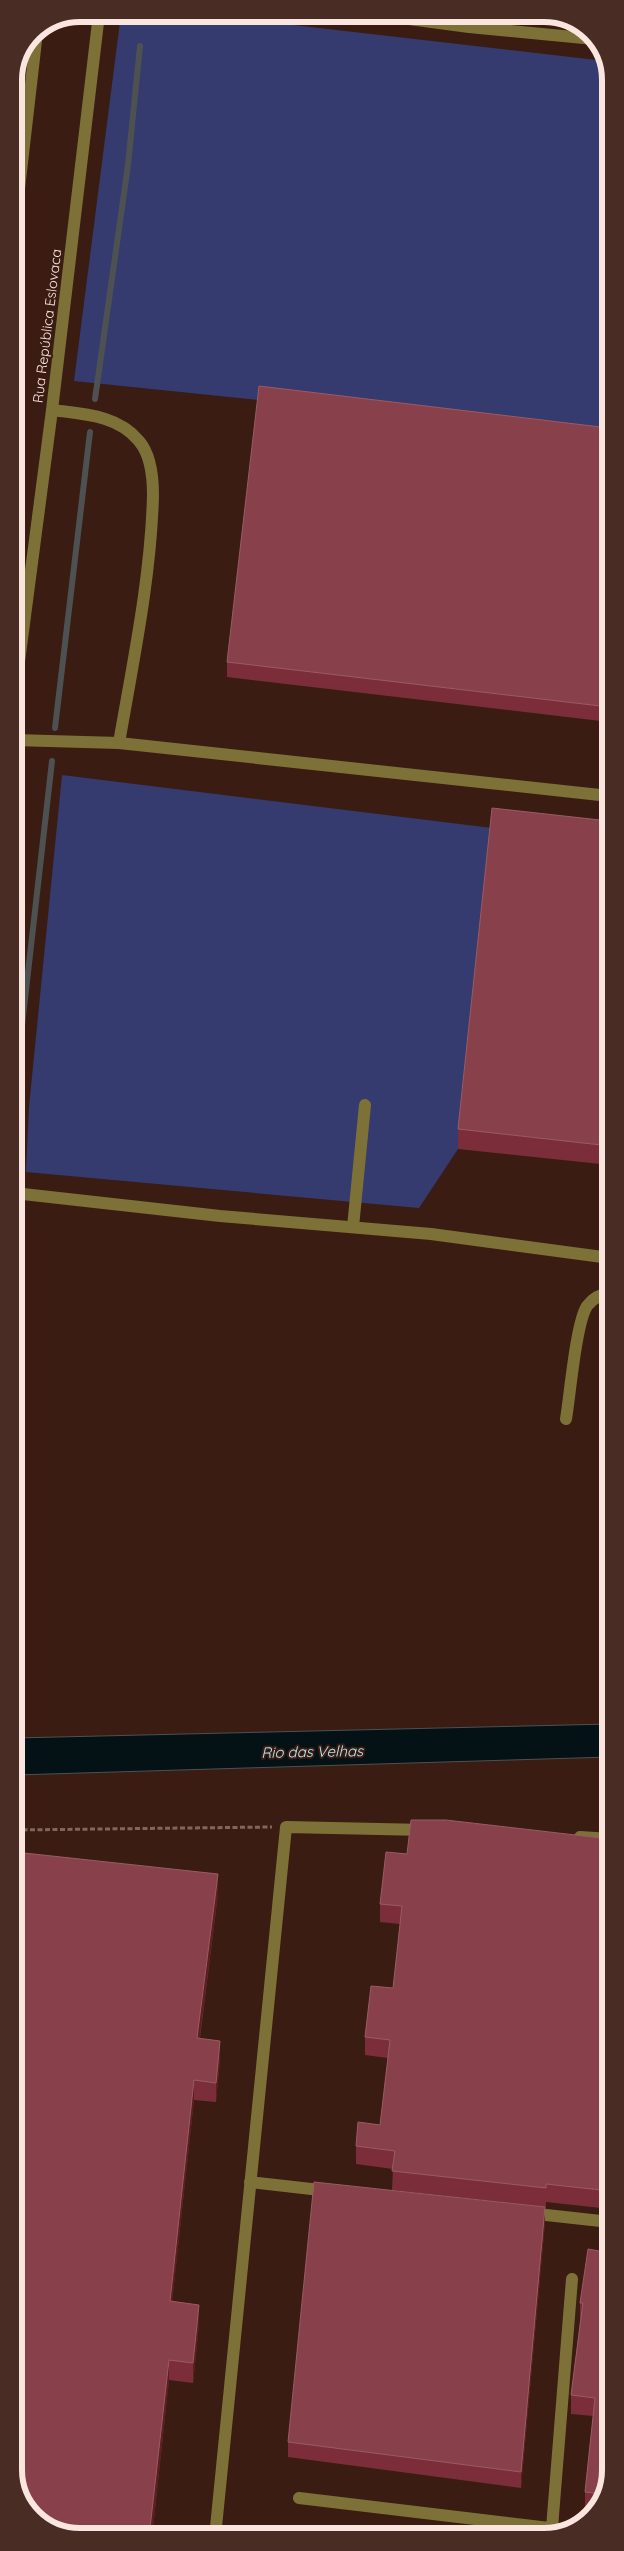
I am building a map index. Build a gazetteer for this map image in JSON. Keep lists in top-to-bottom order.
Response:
{
  "streets": {
    "lane": ["Rua República Eslovaca"]
  },
  "water": ["Rio das Velhas"]
}
